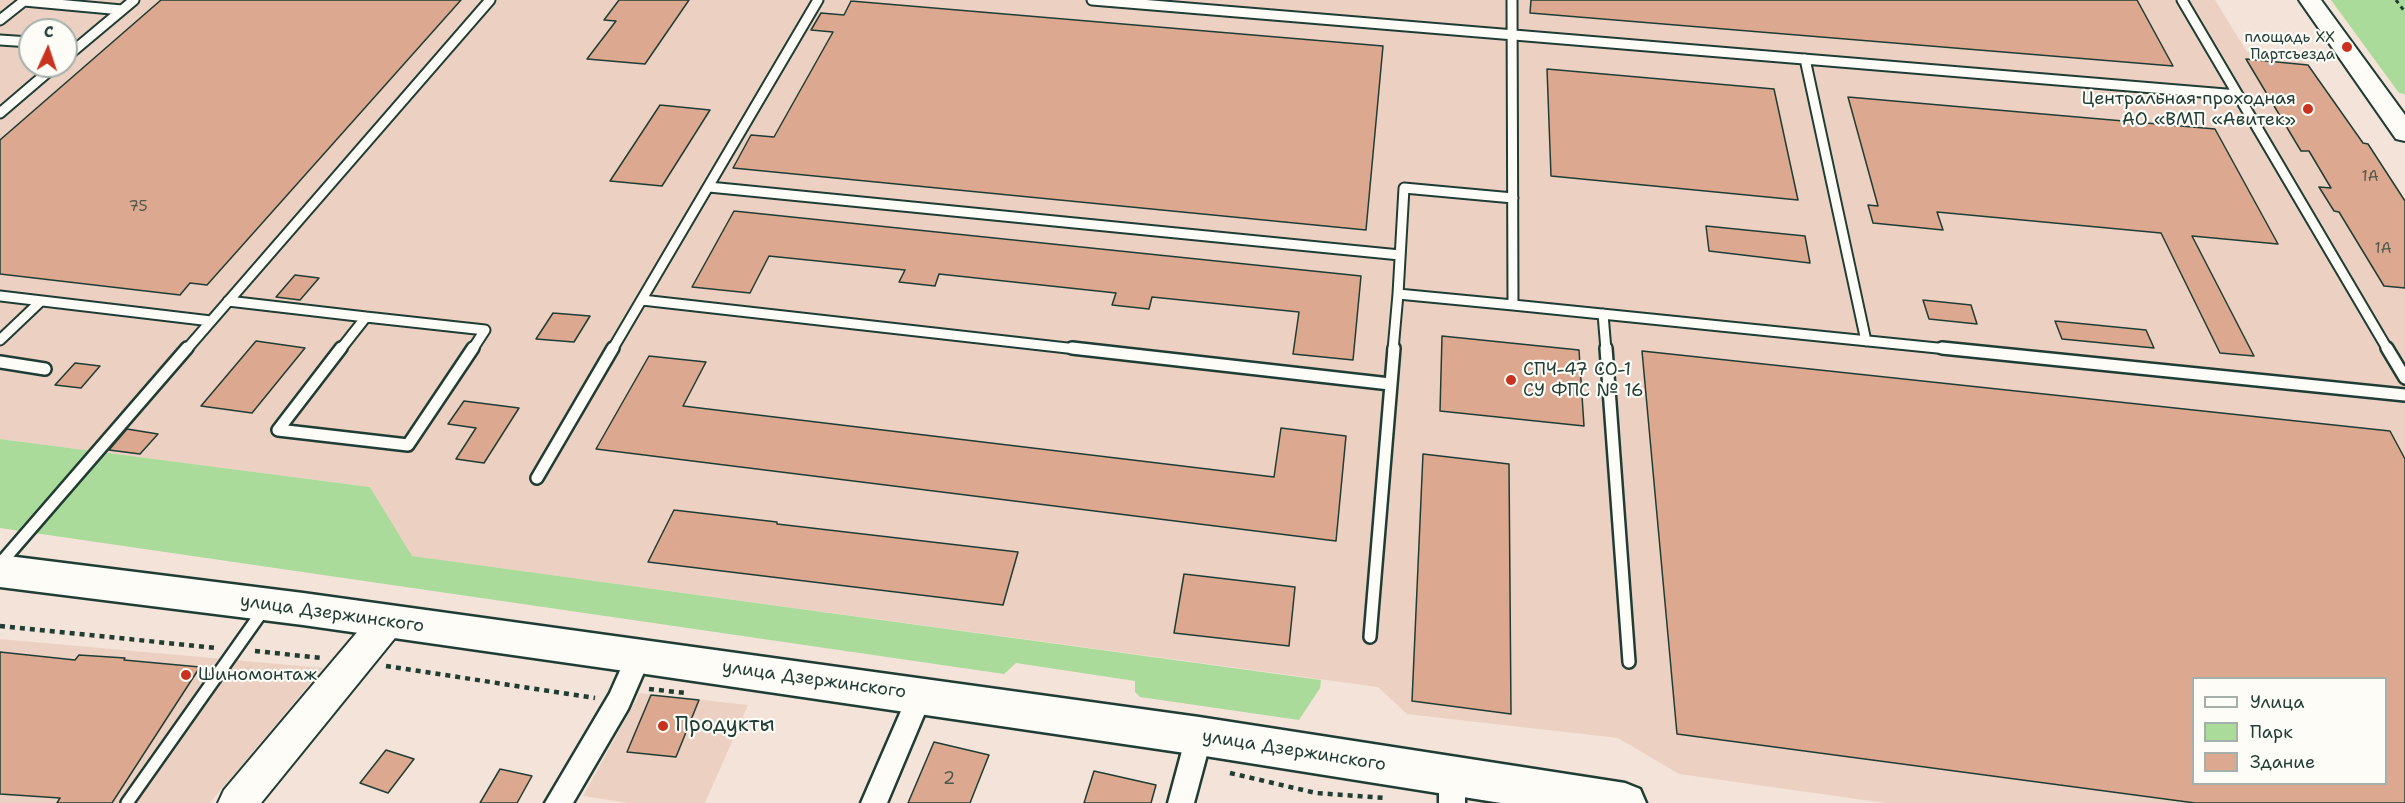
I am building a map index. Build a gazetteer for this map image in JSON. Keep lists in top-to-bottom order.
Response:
{
  "streets": {
    "highway": ["улица Дзержинского"]
  },
  "places": [
    "площадь XX Партсъезда",
    "Центральная проходная АО «ВМП «Авитек»",
    "СПЧ-47 СО-1 СУ ФПС № 16",
    "Шиномонтаж",
    "Продукты"
  ],
  "house_numbers": [
    "1А",
    "75",
    "1А",
    "2"
  ],
  "legend": ["Улица", "Парк", "Здание"],
  "north": "top"
}
